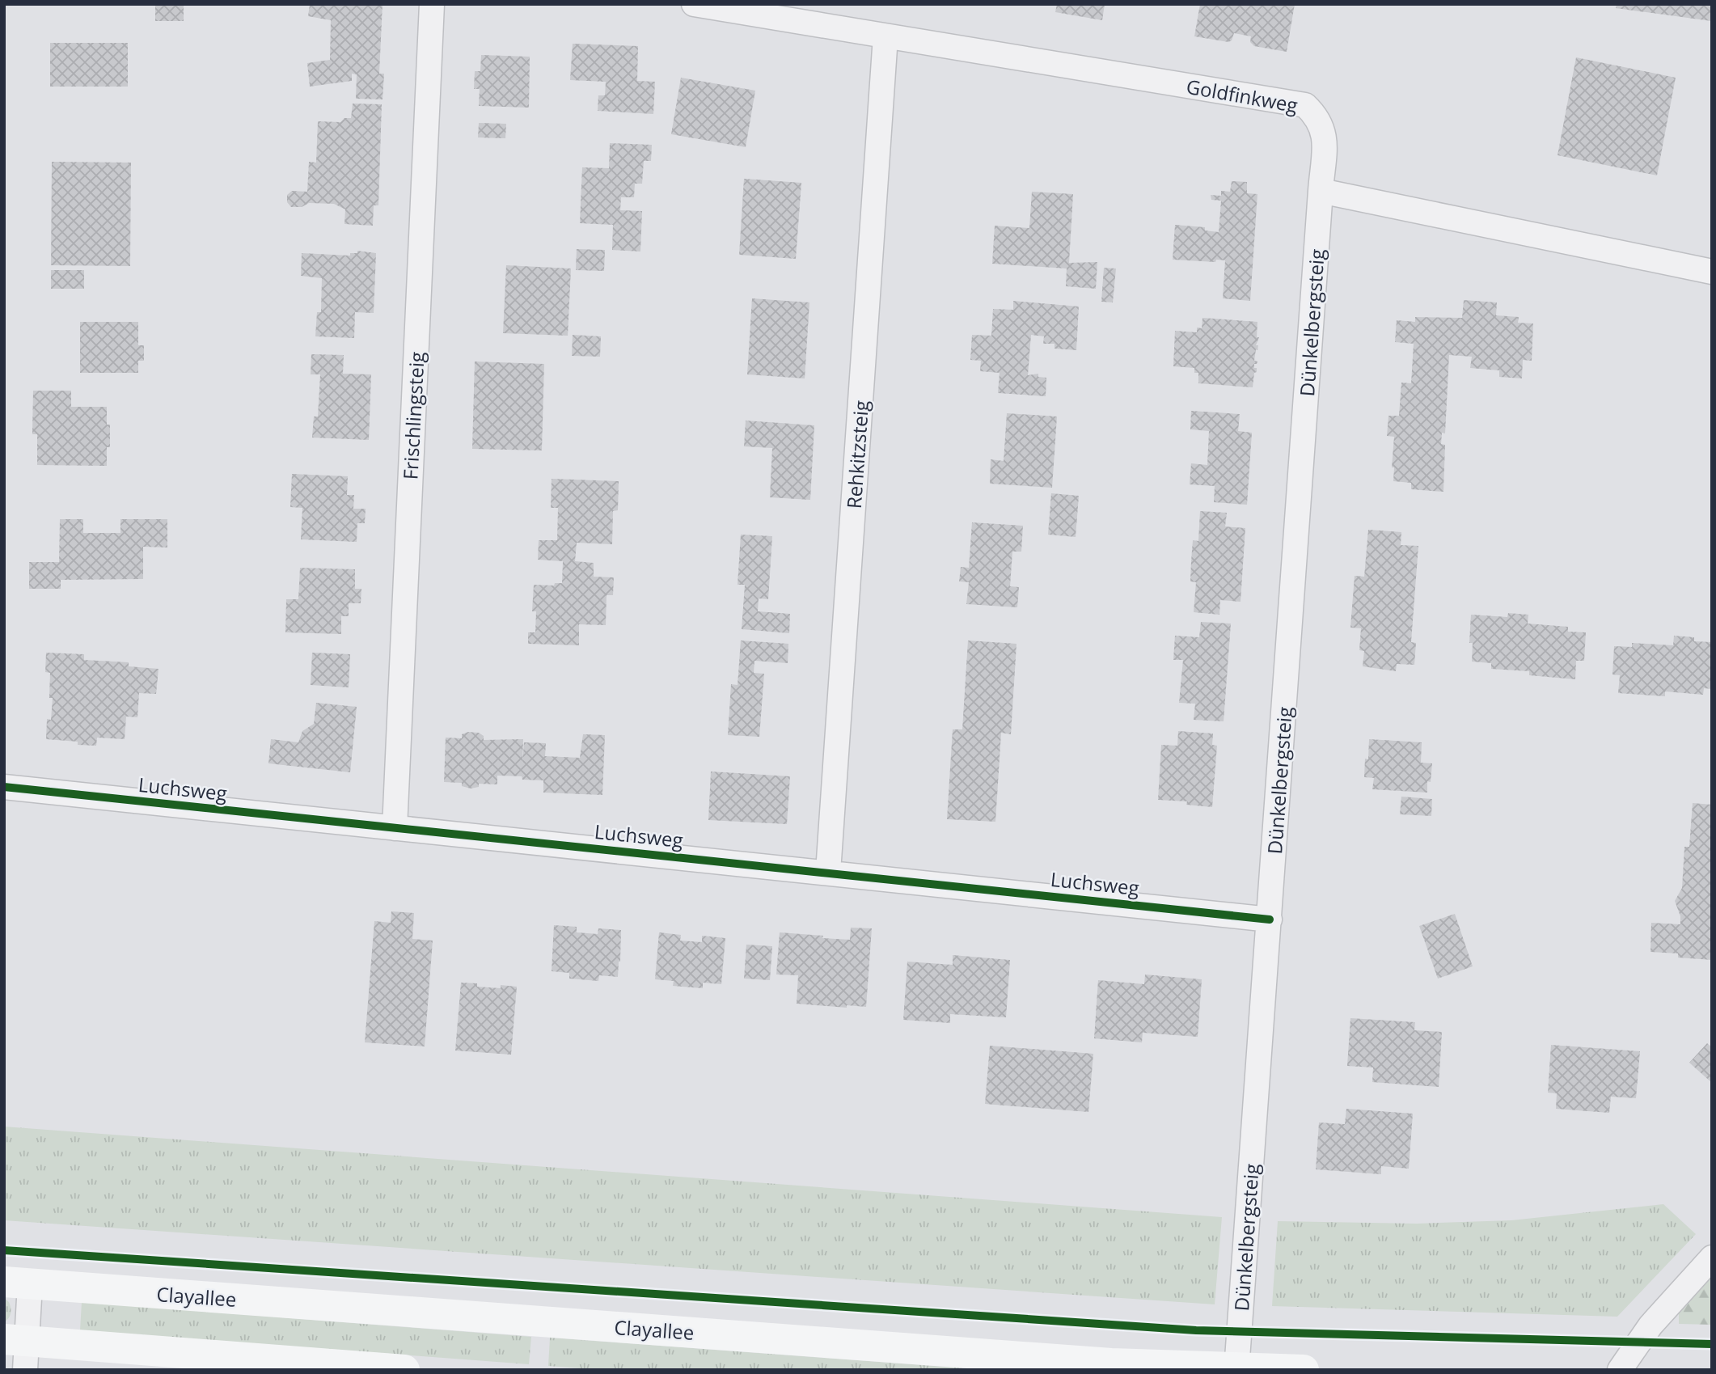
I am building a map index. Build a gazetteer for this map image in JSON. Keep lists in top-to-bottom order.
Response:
{
  "streets": {
    "main road": ["Clayallee"],
    "street": [
      "Goldfinkweg",
      "Dünkelbergsteig",
      "Frischlingsteig",
      "Rehkitzsteig",
      "Luchsweg"
    ]
  },
  "crossings": [
    ["Goldfinkweg", "Dünkelbergsteig"],
    ["Goldfinkweg", "Rehkitzsteig"],
    ["Dünkelbergsteig", "Luchsweg"],
    ["Dünkelbergsteig", "Clayallee"],
    ["Frischlingsteig", "Luchsweg"],
    ["Rehkitzsteig", "Luchsweg"]
  ]
}
